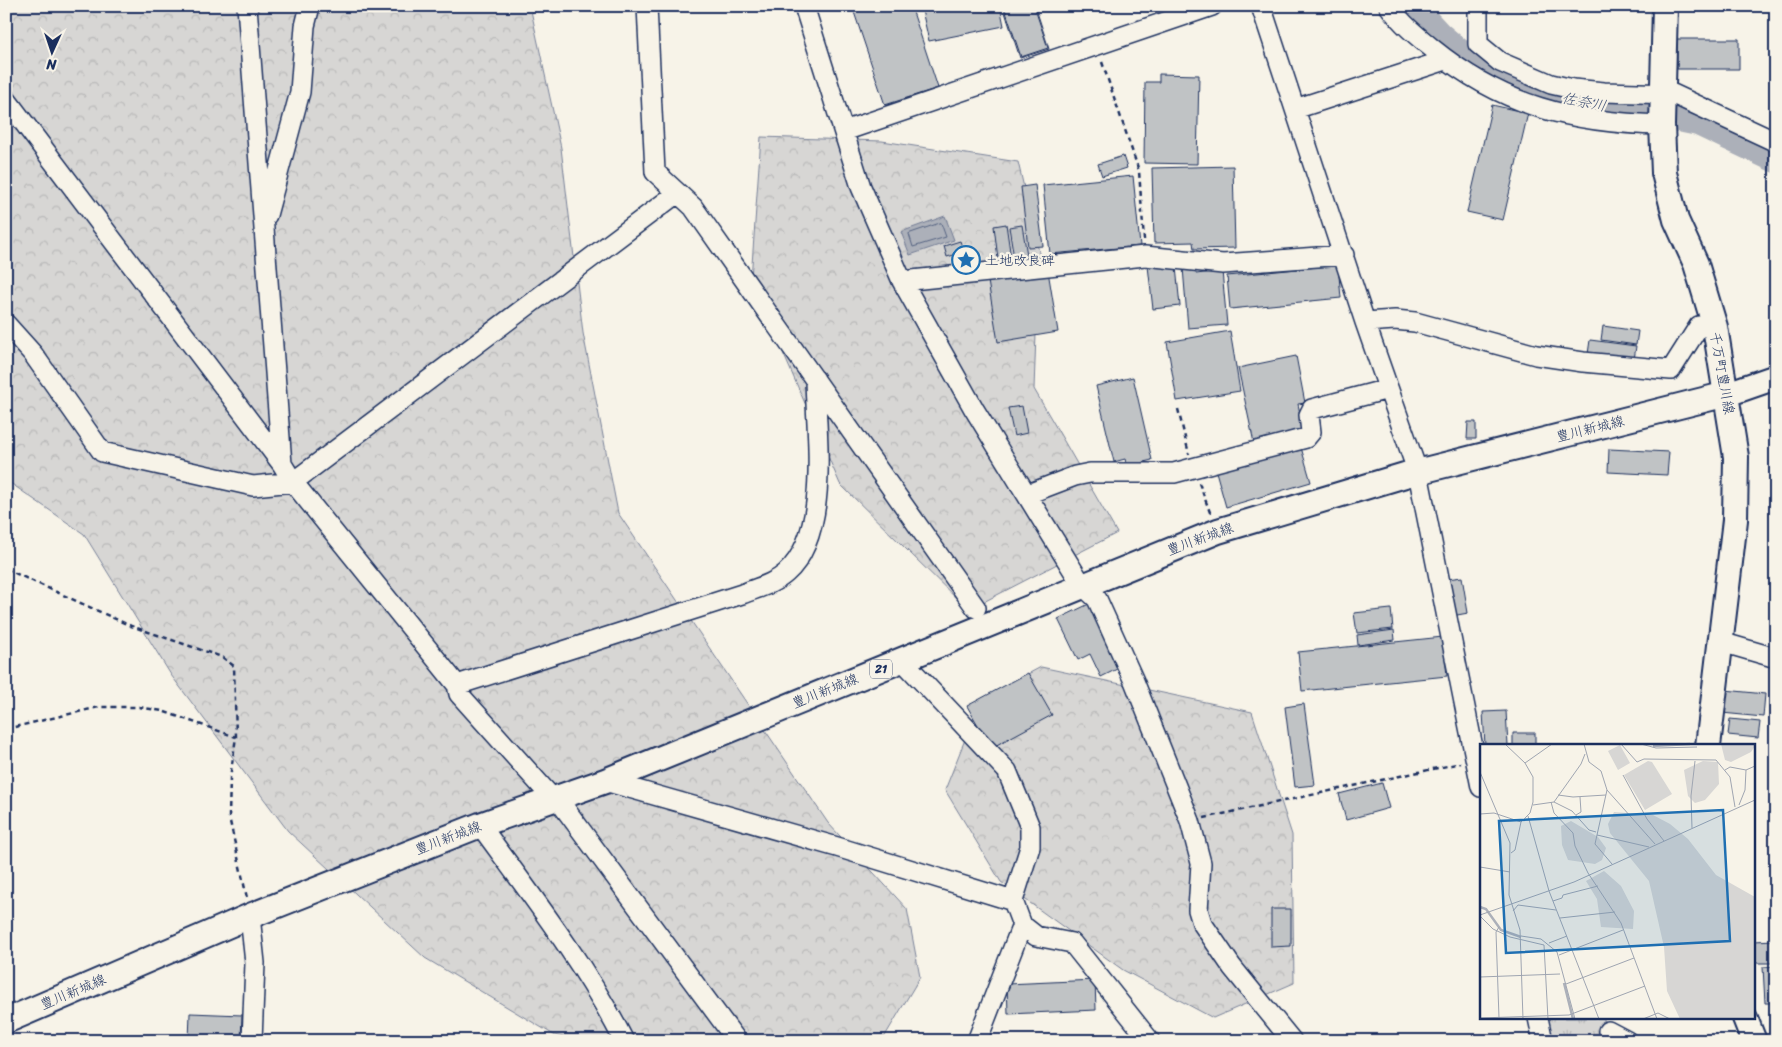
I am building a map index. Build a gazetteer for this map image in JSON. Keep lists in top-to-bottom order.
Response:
{
  "streets": {
    "main road": ["千万町豊川線", "豊川新城線", "21"]
  },
  "crossings": [
    ["千万町豊川線", "豊川新城線"]
  ],
  "water": ["佐奈川"],
  "places": {
    "place": ["土地改良碑"]
  },
  "north": "bottom"
}
